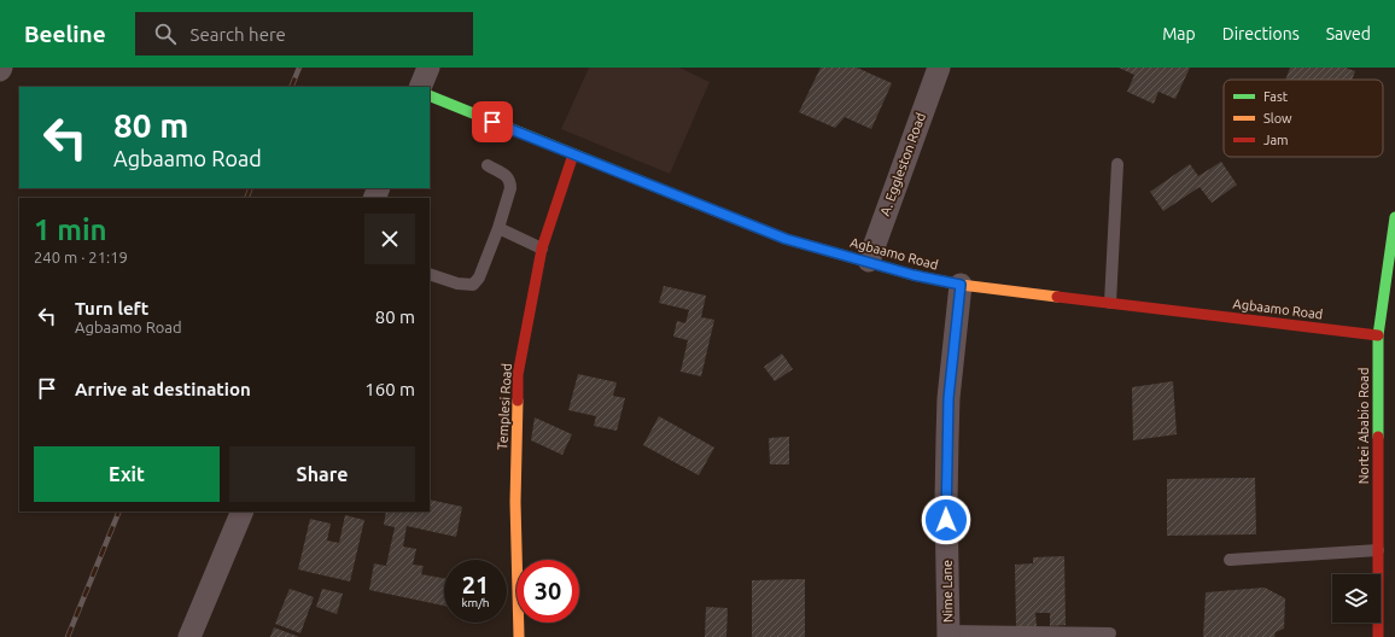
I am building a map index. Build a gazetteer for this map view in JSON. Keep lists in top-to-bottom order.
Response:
{
  "streets": {
    "street": [
      "A. Eggleston Road",
      "Agbaamo Road",
      "Templesi Road",
      "Nortei Ababio Road",
      "Nime Lane"
    ]
  },
  "crossings": [
    ["A. Eggleston Road", "Agbaamo Road"],
    ["Agbaamo Road", "Templesi Road"],
    ["Agbaamo Road", "Nortei Ababio Road"],
    ["Agbaamo Road", "Nime Lane"]
  ],
  "legend": ["Fast", "Slow", "Jam"],
  "page": {
    "header": "Beeline",
    "search": "Search here",
    "nav": ["Map", "Directions", "Saved"],
    "turn": ["80 m", "Agbaamo Road"],
    "heading": ["1 min", "240 m · 21:19"],
    "list": [
      {
        "name": "Turn left",
        "note": "Agbaamo Road",
        "value": "80 m"
      },
      {
        "name": "Arrive at destination",
        "value": "160 m"
      }
    ],
    "buttons": ["Exit", "Share"],
    "speed": "21 km/h",
    "limit": "30"
  }
}
